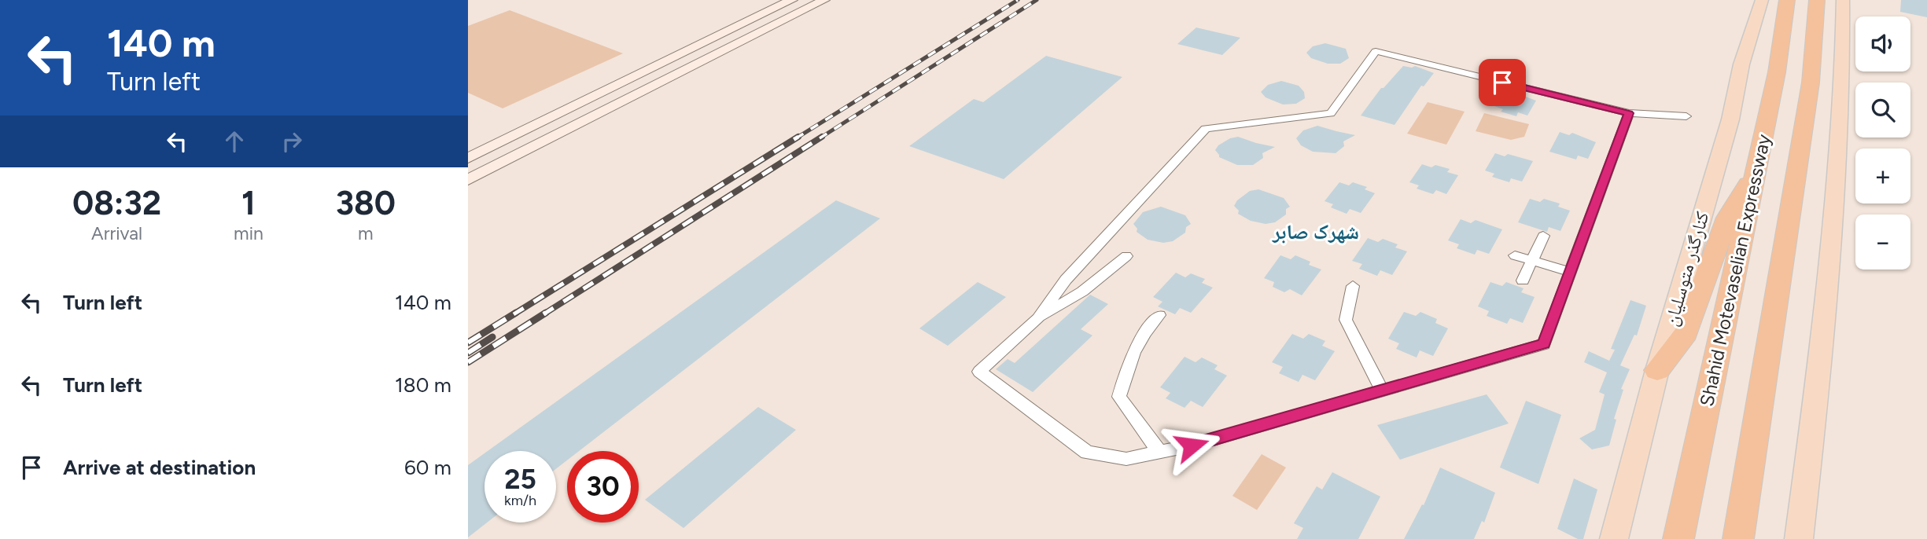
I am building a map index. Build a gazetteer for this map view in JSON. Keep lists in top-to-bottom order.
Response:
{
  "streets": {
    "highway": ["Shahid Motevaselian Expressway"],
    "main road": ["کنارگذر متوسلیان"]
  },
  "districts": ["شهرک صابر"],
  "page": {
    "turn": ["140 m", "Turn left"],
    "map_buttons": ["+", "−"],
    "eta": [
      "08:32",
      "Arrival",
      "1",
      "min",
      "380",
      "m"
    ],
    "list": [
      {
        "name": "Turn left",
        "value": "140 m"
      },
      {
        "name": "Turn left",
        "value": "180 m"
      },
      {
        "name": "Arrive at destination",
        "value": "60 m"
      }
    ],
    "speed": "25 km/h",
    "limit": "30"
  }
}
